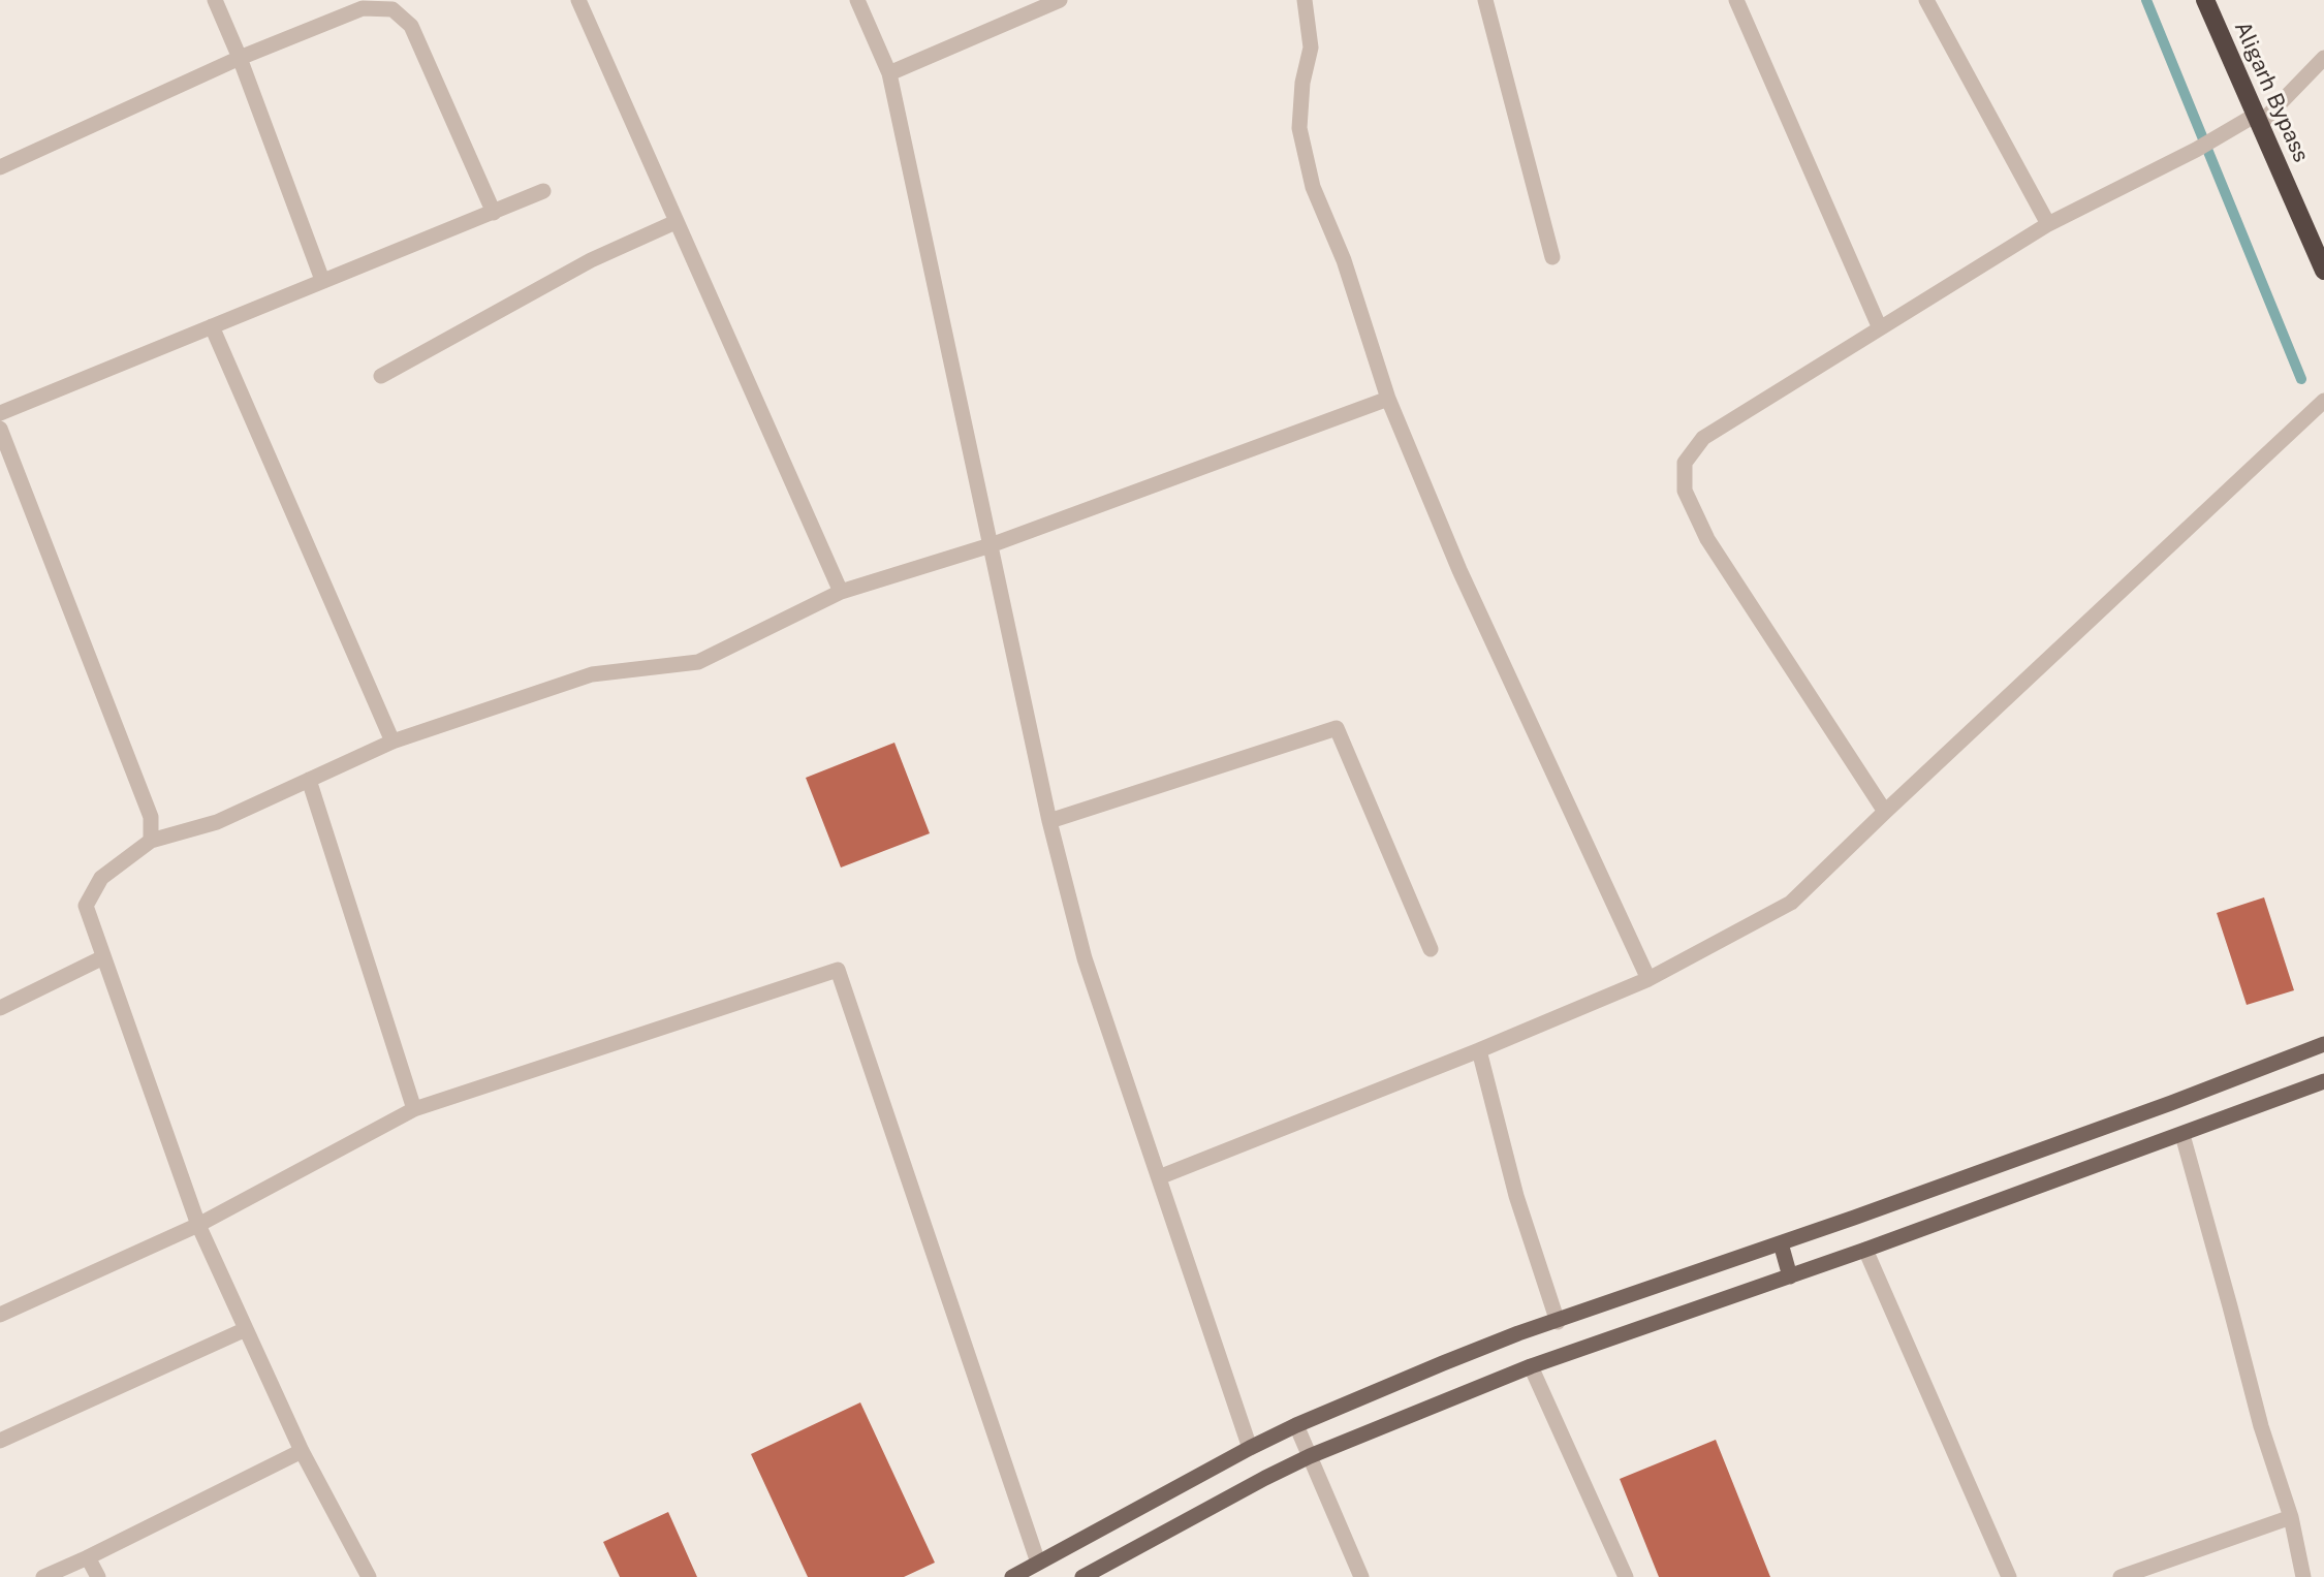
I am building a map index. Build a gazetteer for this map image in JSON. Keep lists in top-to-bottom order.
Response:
{
  "streets": {
    "highway": ["Aligarh Bypass"]
  }
}
